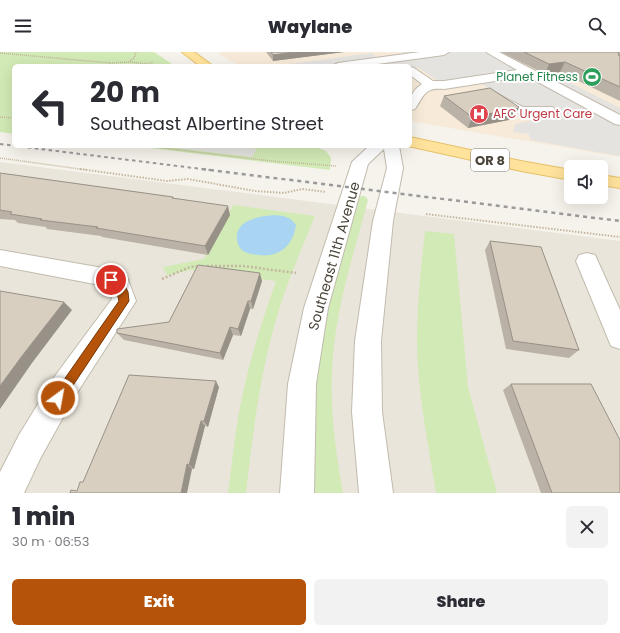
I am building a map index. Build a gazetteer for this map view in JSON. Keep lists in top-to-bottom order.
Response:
{
  "streets": {
    "main road": ["OR 8"],
    "street": ["Southeast 11th Avenue"]
  },
  "places": {
    "sports": ["Planet Fitness"],
    "hospital": ["AFC Urgent Care"]
  },
  "page": {
    "header": "Waylane",
    "turn": ["20 m", "Southeast Albertine Street"],
    "heading": ["1 min", "30 m · 06:53"],
    "buttons": ["Exit", "Share"]
  }
}
